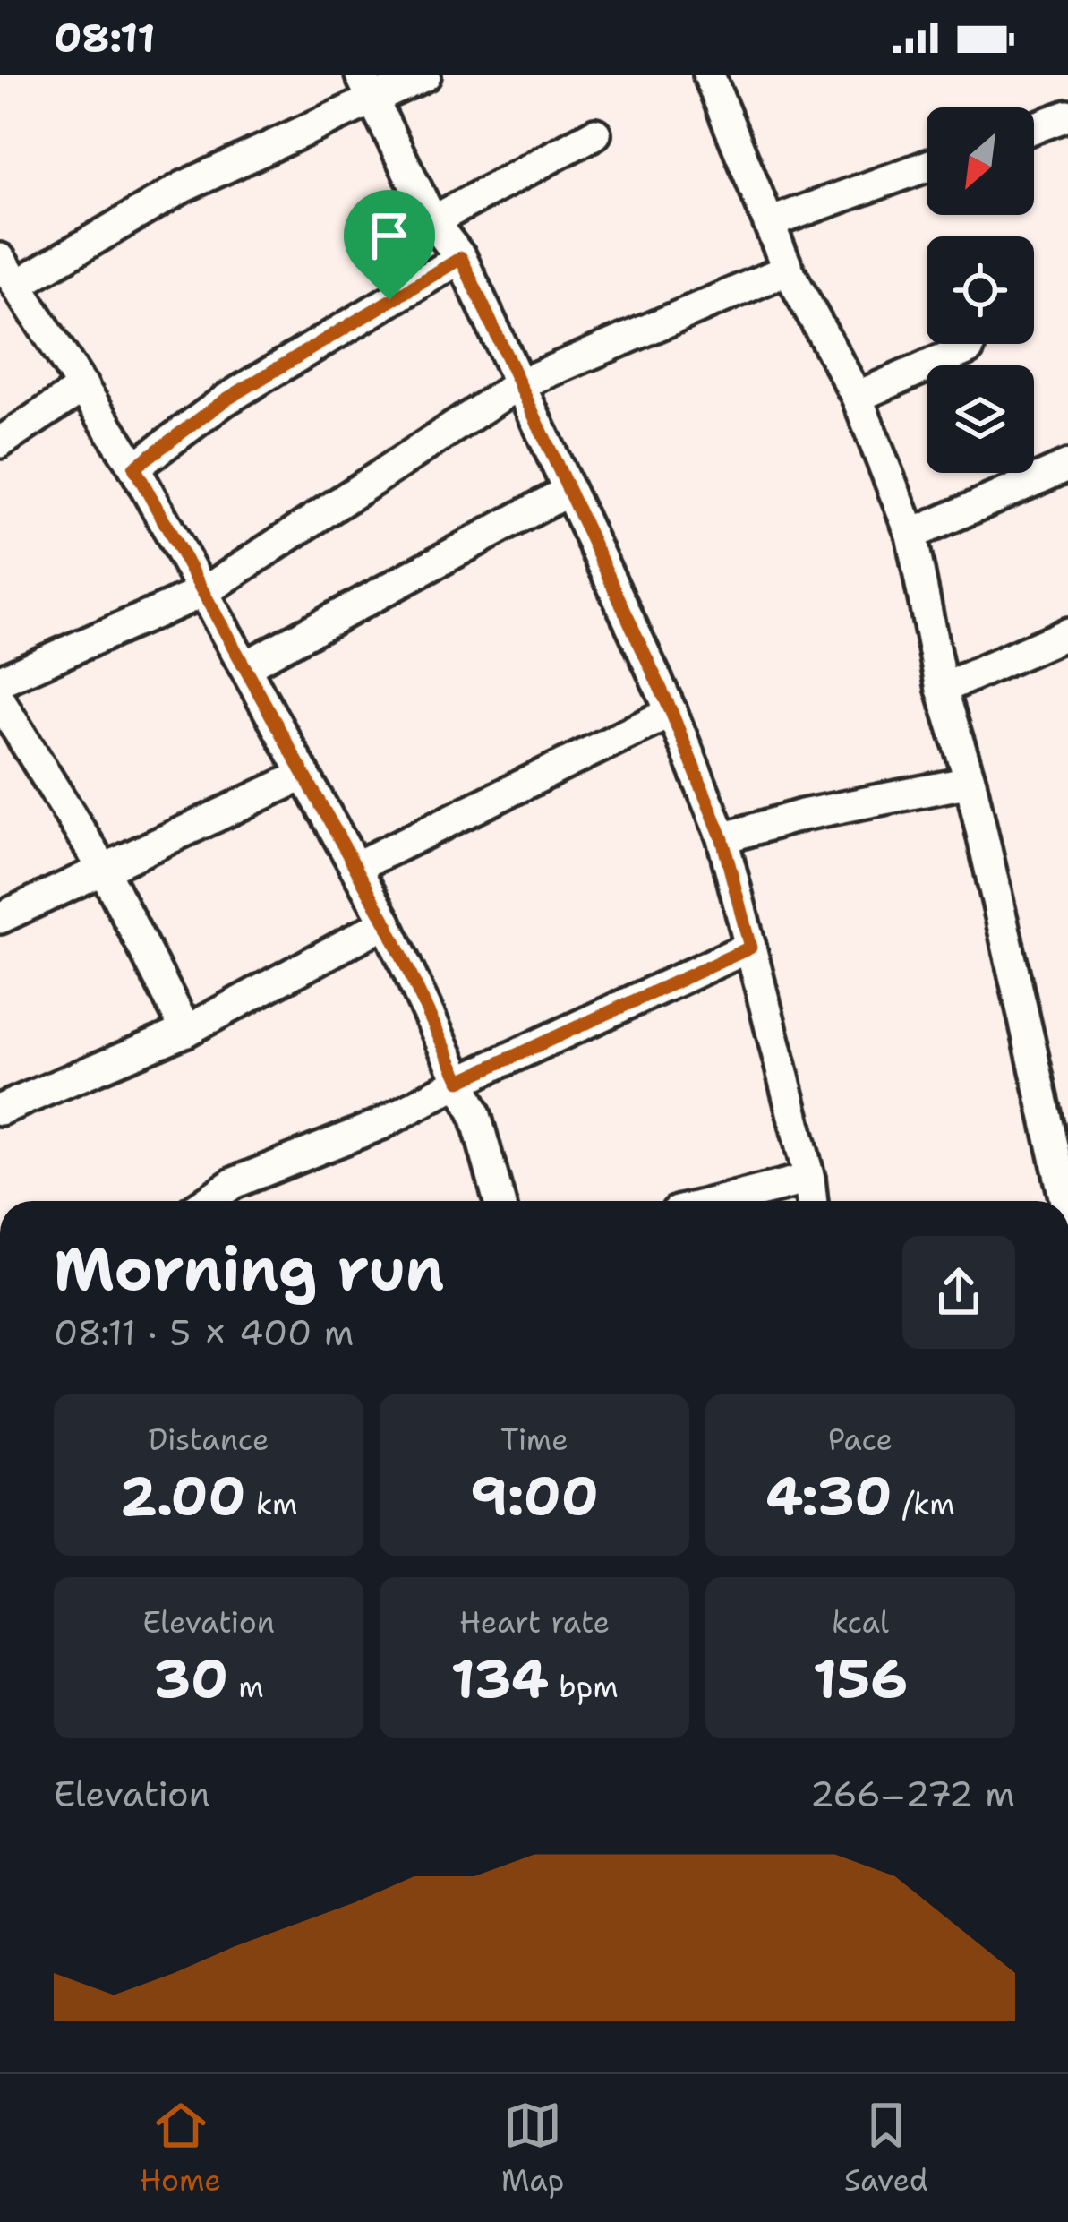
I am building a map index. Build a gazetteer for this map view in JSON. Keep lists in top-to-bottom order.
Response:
{
  "north": "bottom left",
  "page": {
    "status": "08:11",
    "heading": ["Morning run", "08:11 · 5 × 400 m"],
    "stats": [
      ["Distance", "2.00 km"],
      ["Time", "9:00"],
      ["Pace", "4:30 /km"],
      ["Elevation", "30 m"],
      ["Heart rate", "134 bpm"],
      ["kcal", "156"]
    ],
    "chart": ["Elevation", "266–272 m"],
    "tabs": ["Home", "Map", "Saved"]
  }
}
